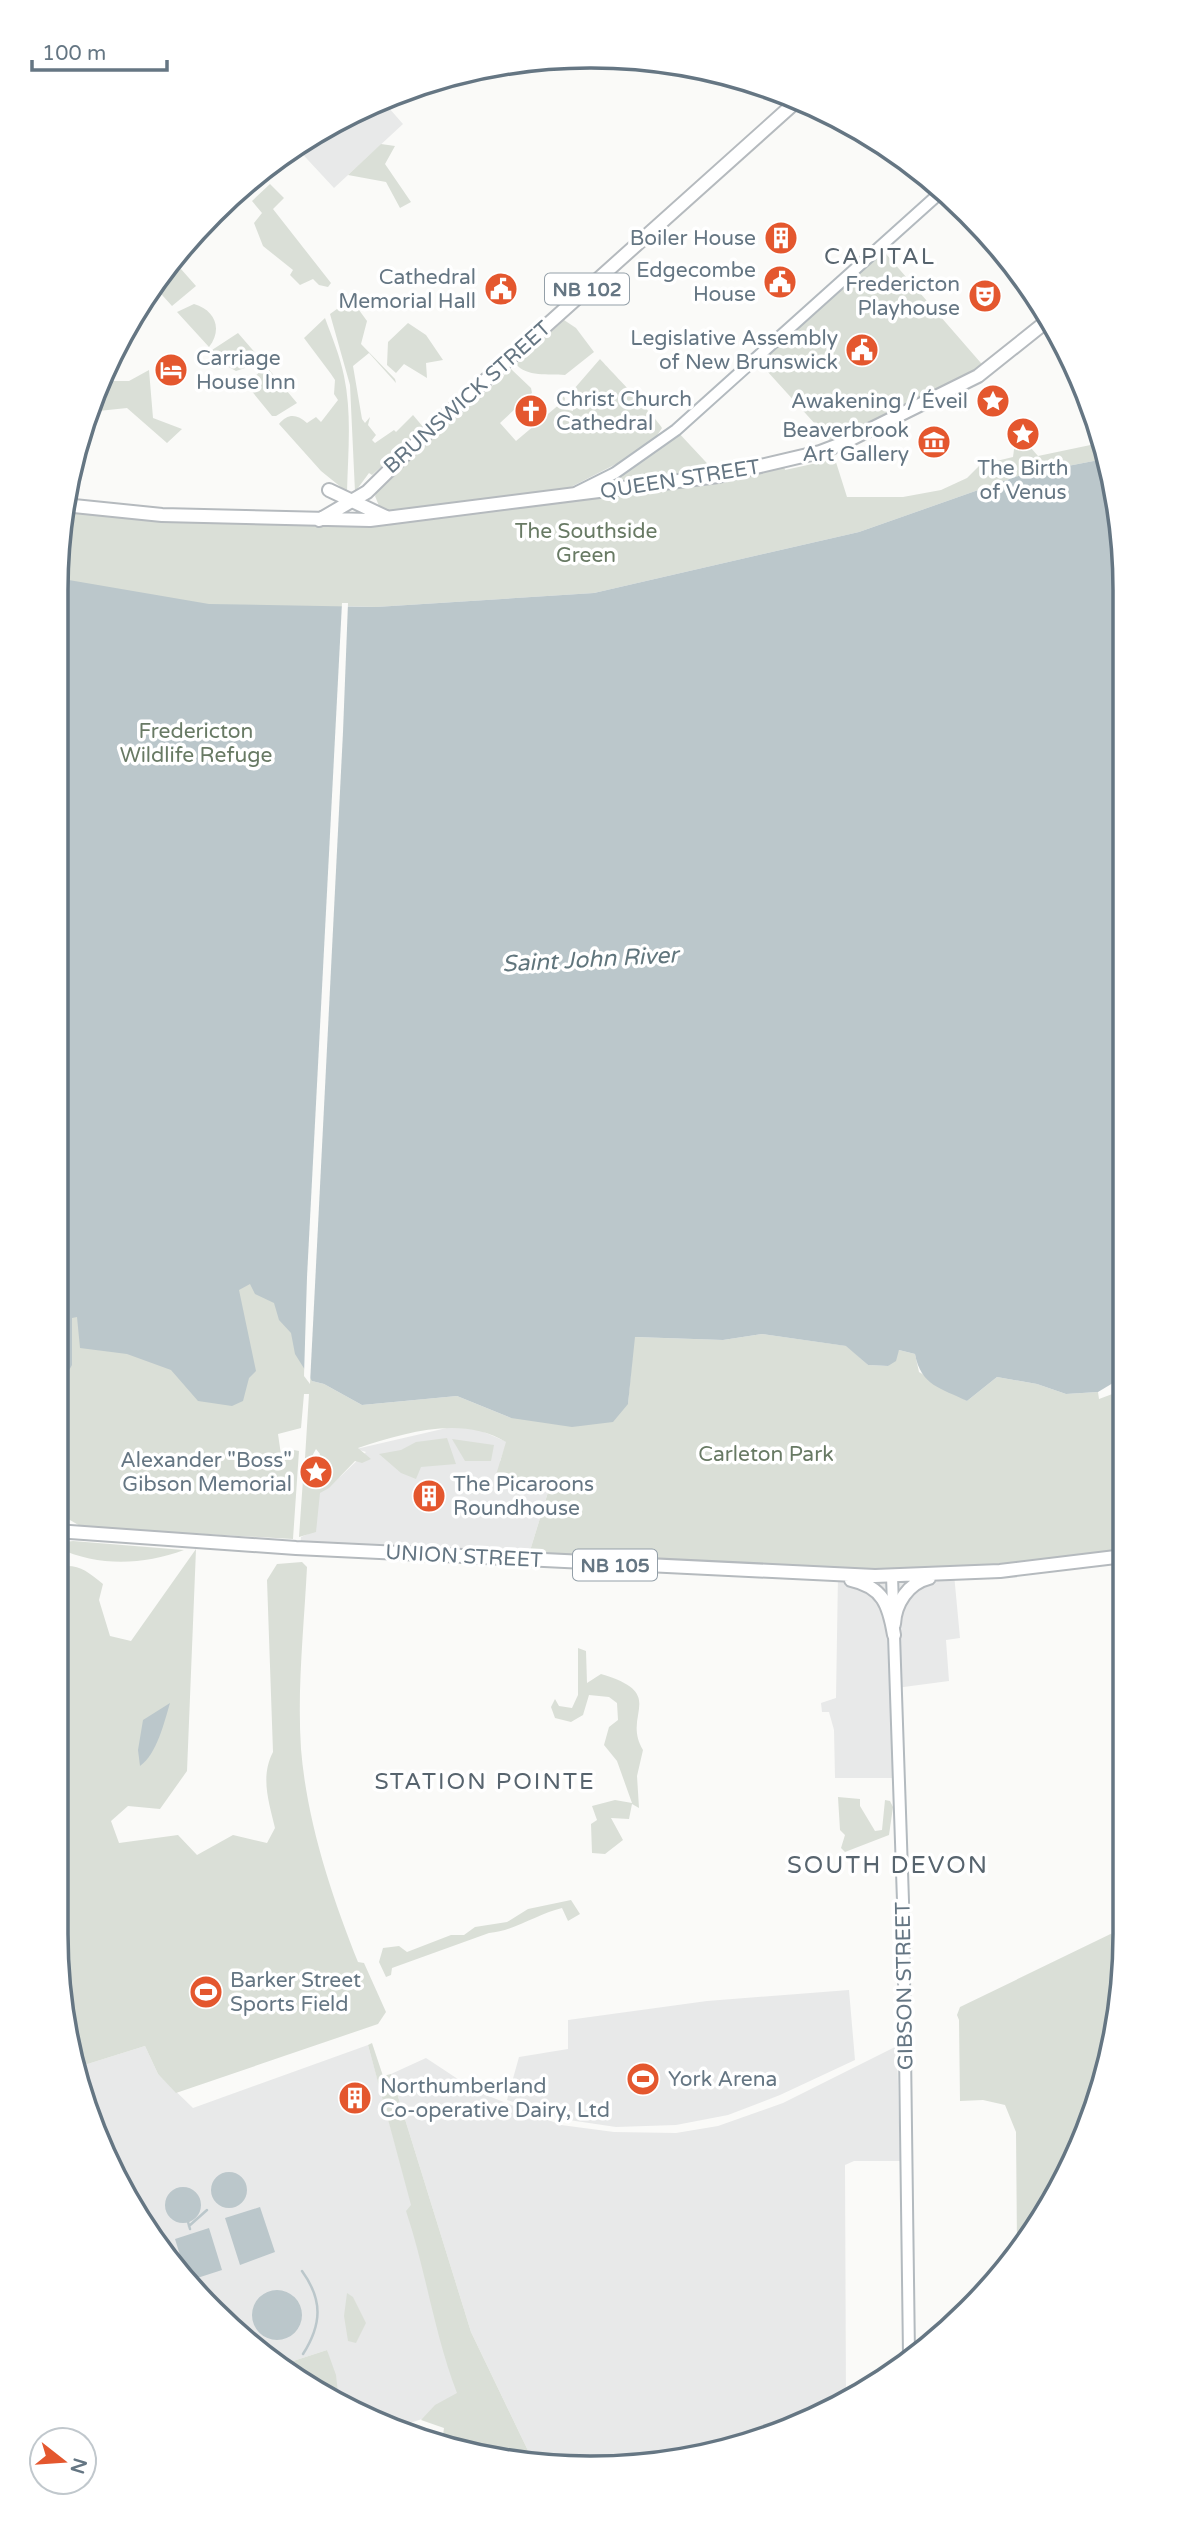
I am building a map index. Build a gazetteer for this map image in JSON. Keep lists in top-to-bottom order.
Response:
{
  "streets": {
    "main road": [
      "NB 102",
      "BRUNSWICK STREET",
      "QUEEN STREET",
      "UNION STREET",
      "NB 105",
      "GIBSON STREET"
    ]
  },
  "crossings": [
    ["BRUNSWICK STREET", "QUEEN STREET"],
    ["UNION STREET", "GIBSON STREET"]
  ],
  "districts": ["CAPITAL", "STATION POINTE", "SOUTH DEVON"],
  "water": ["Saint John River"],
  "parks": ["The Southside Green", "Fredericton Wildlife Refuge", "Carleton Park"],
  "places": {
    "building": ["Boiler House", "The Picaroons Roundhouse", "Northumberland Co-operative Dairy, Ltd"],
    "public building": ["Edgecombe House", "Cathedral Memorial Hall", "Legislative Assembly of New Brunswick"],
    "theatre": ["Fredericton Playhouse"],
    "hotel": ["Carriage House Inn"],
    "place": ["Awakening / Éveil", "The Birth of Venus", "Alexander \"Boss\" Gibson Memorial"],
    "church": ["Christ Church Cathedral"],
    "museum": ["Beaverbrook Art Gallery"],
    "sports": ["Barker Street Sports Field", "York Arena"]
  },
  "scale_bar": "100 m",
  "north": "right"
}
